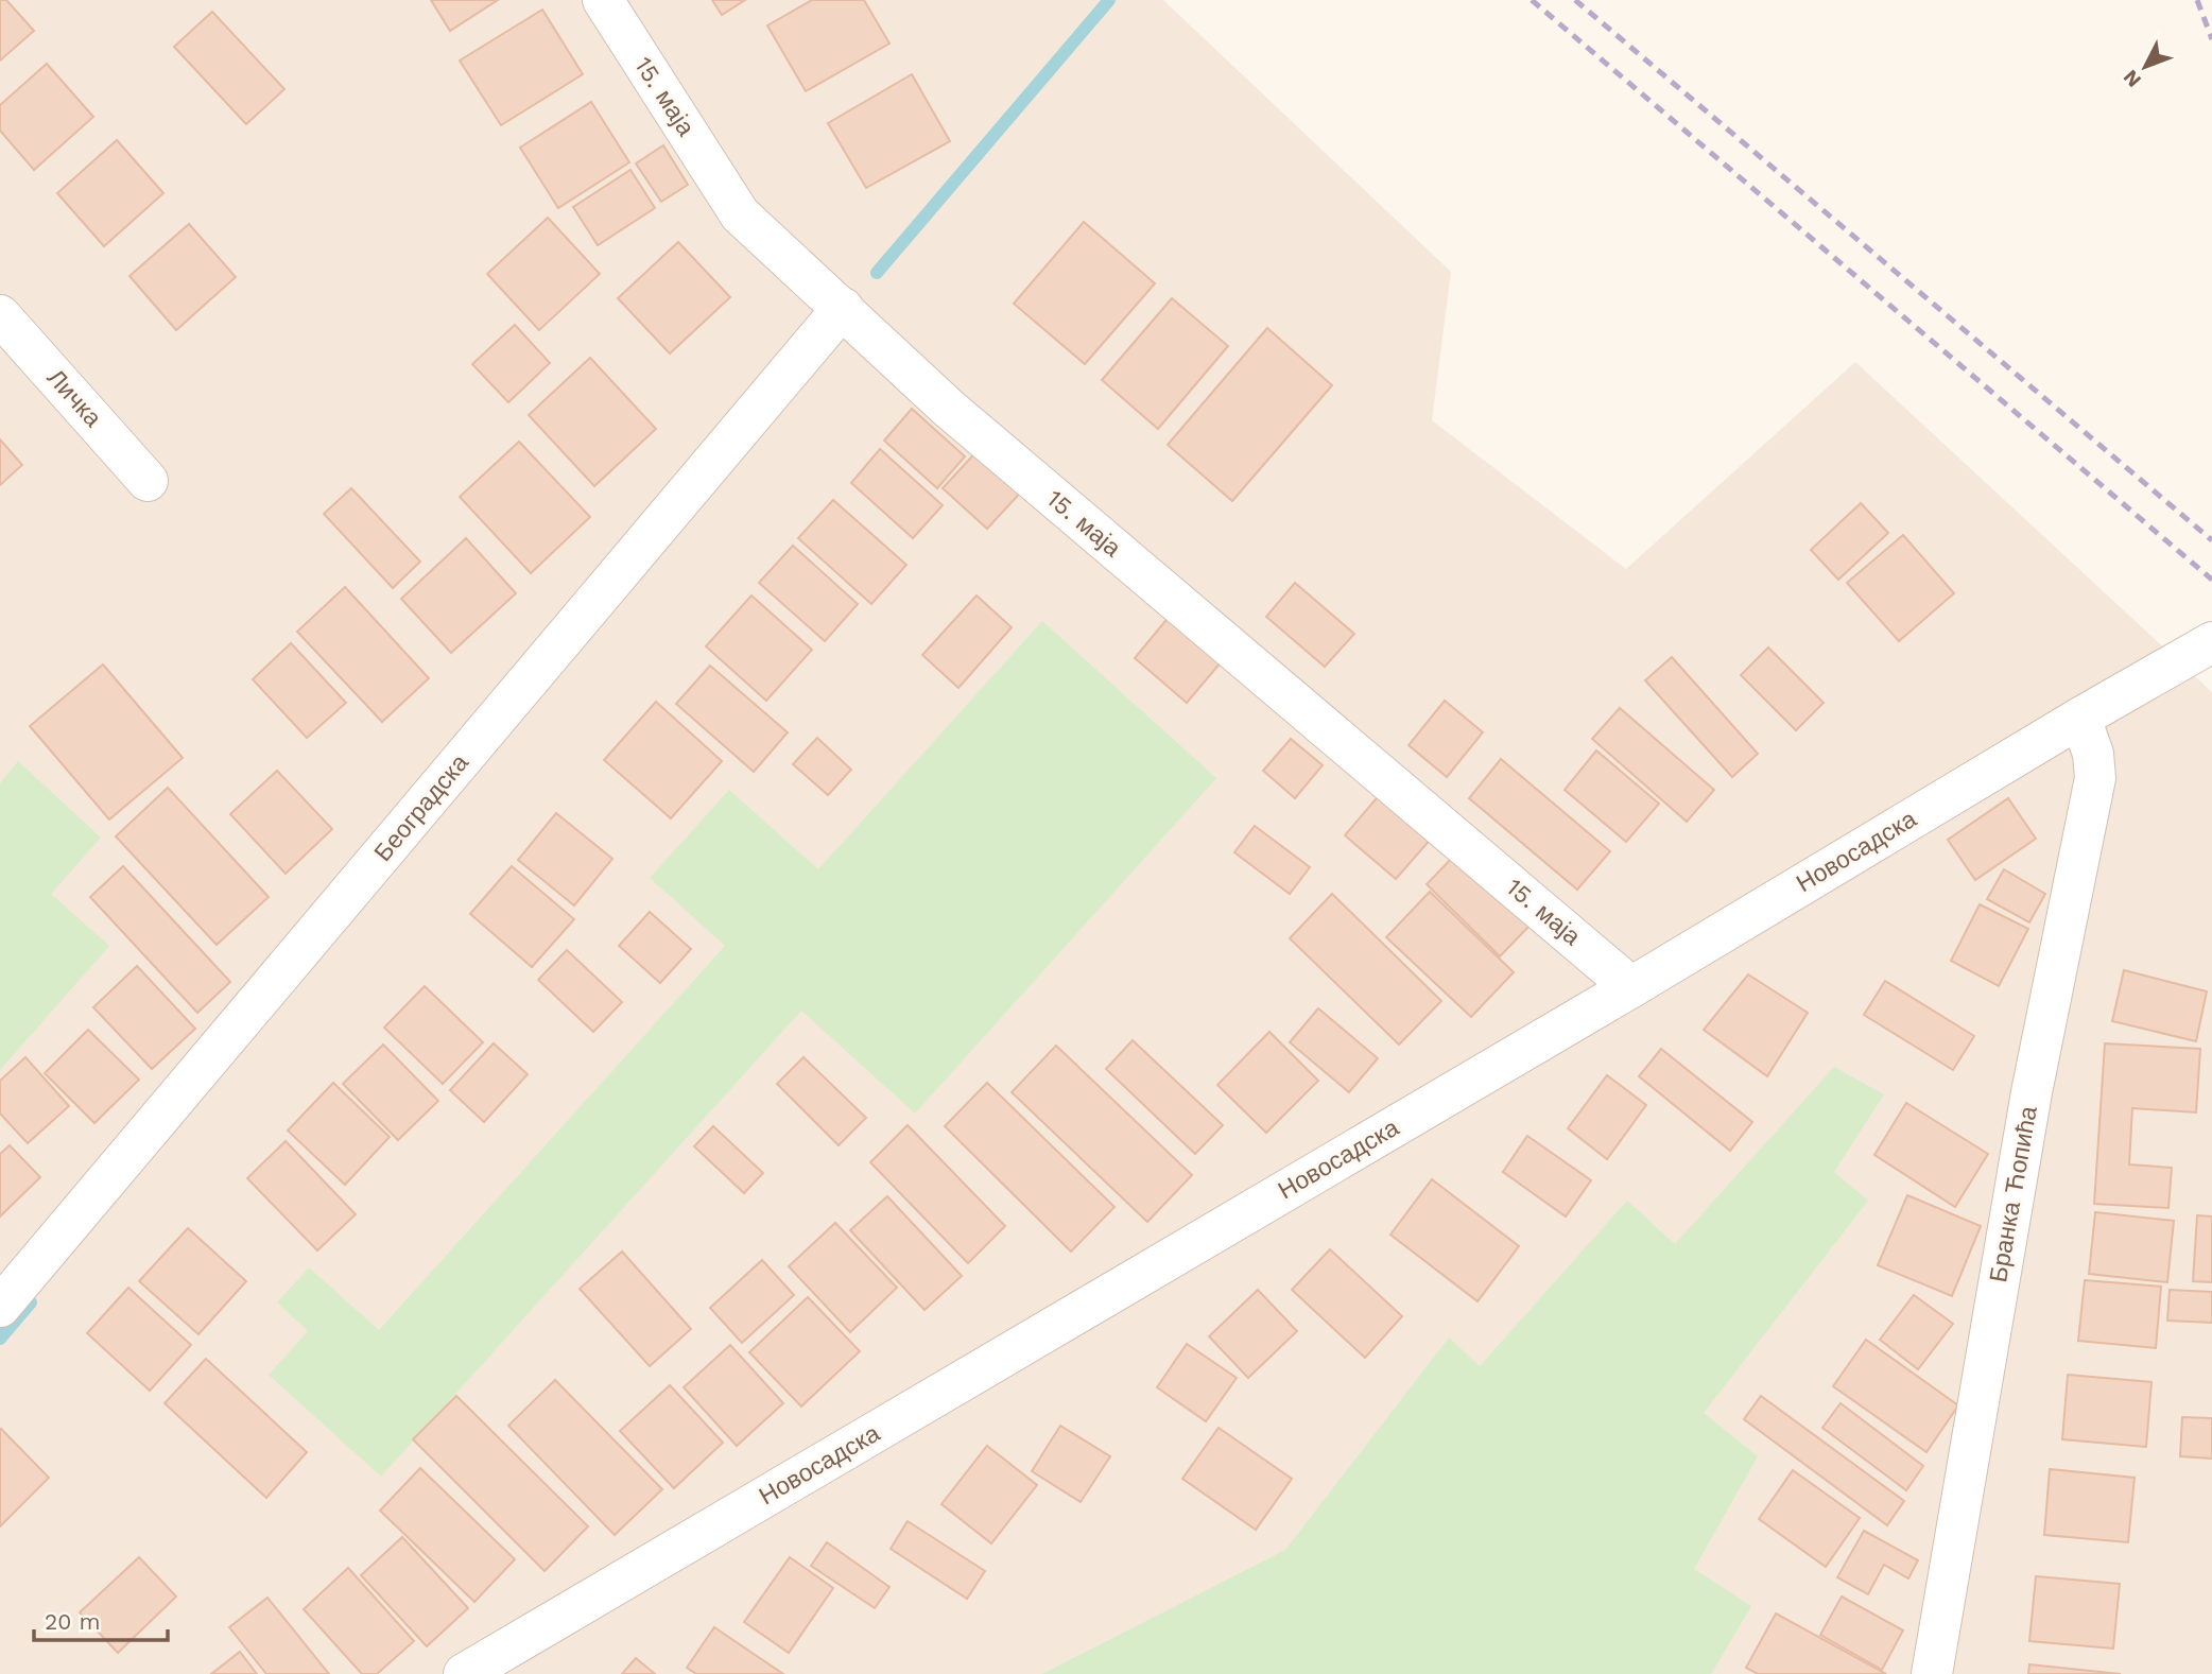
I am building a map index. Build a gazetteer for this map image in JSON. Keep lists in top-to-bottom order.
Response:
{
  "streets": {
    "street": [
      "15. маја",
      "Личка",
      "Београдска",
      "Новосадска",
      "Бранка Ћопића"
    ]
  },
  "crossings": [
    ["15. маја", "Београдска"],
    ["15. маја", "Новосадска"],
    ["Новосадска", "Бранка Ћопића"]
  ],
  "scale_bar": "20 m",
  "north": "bottom left"
}
